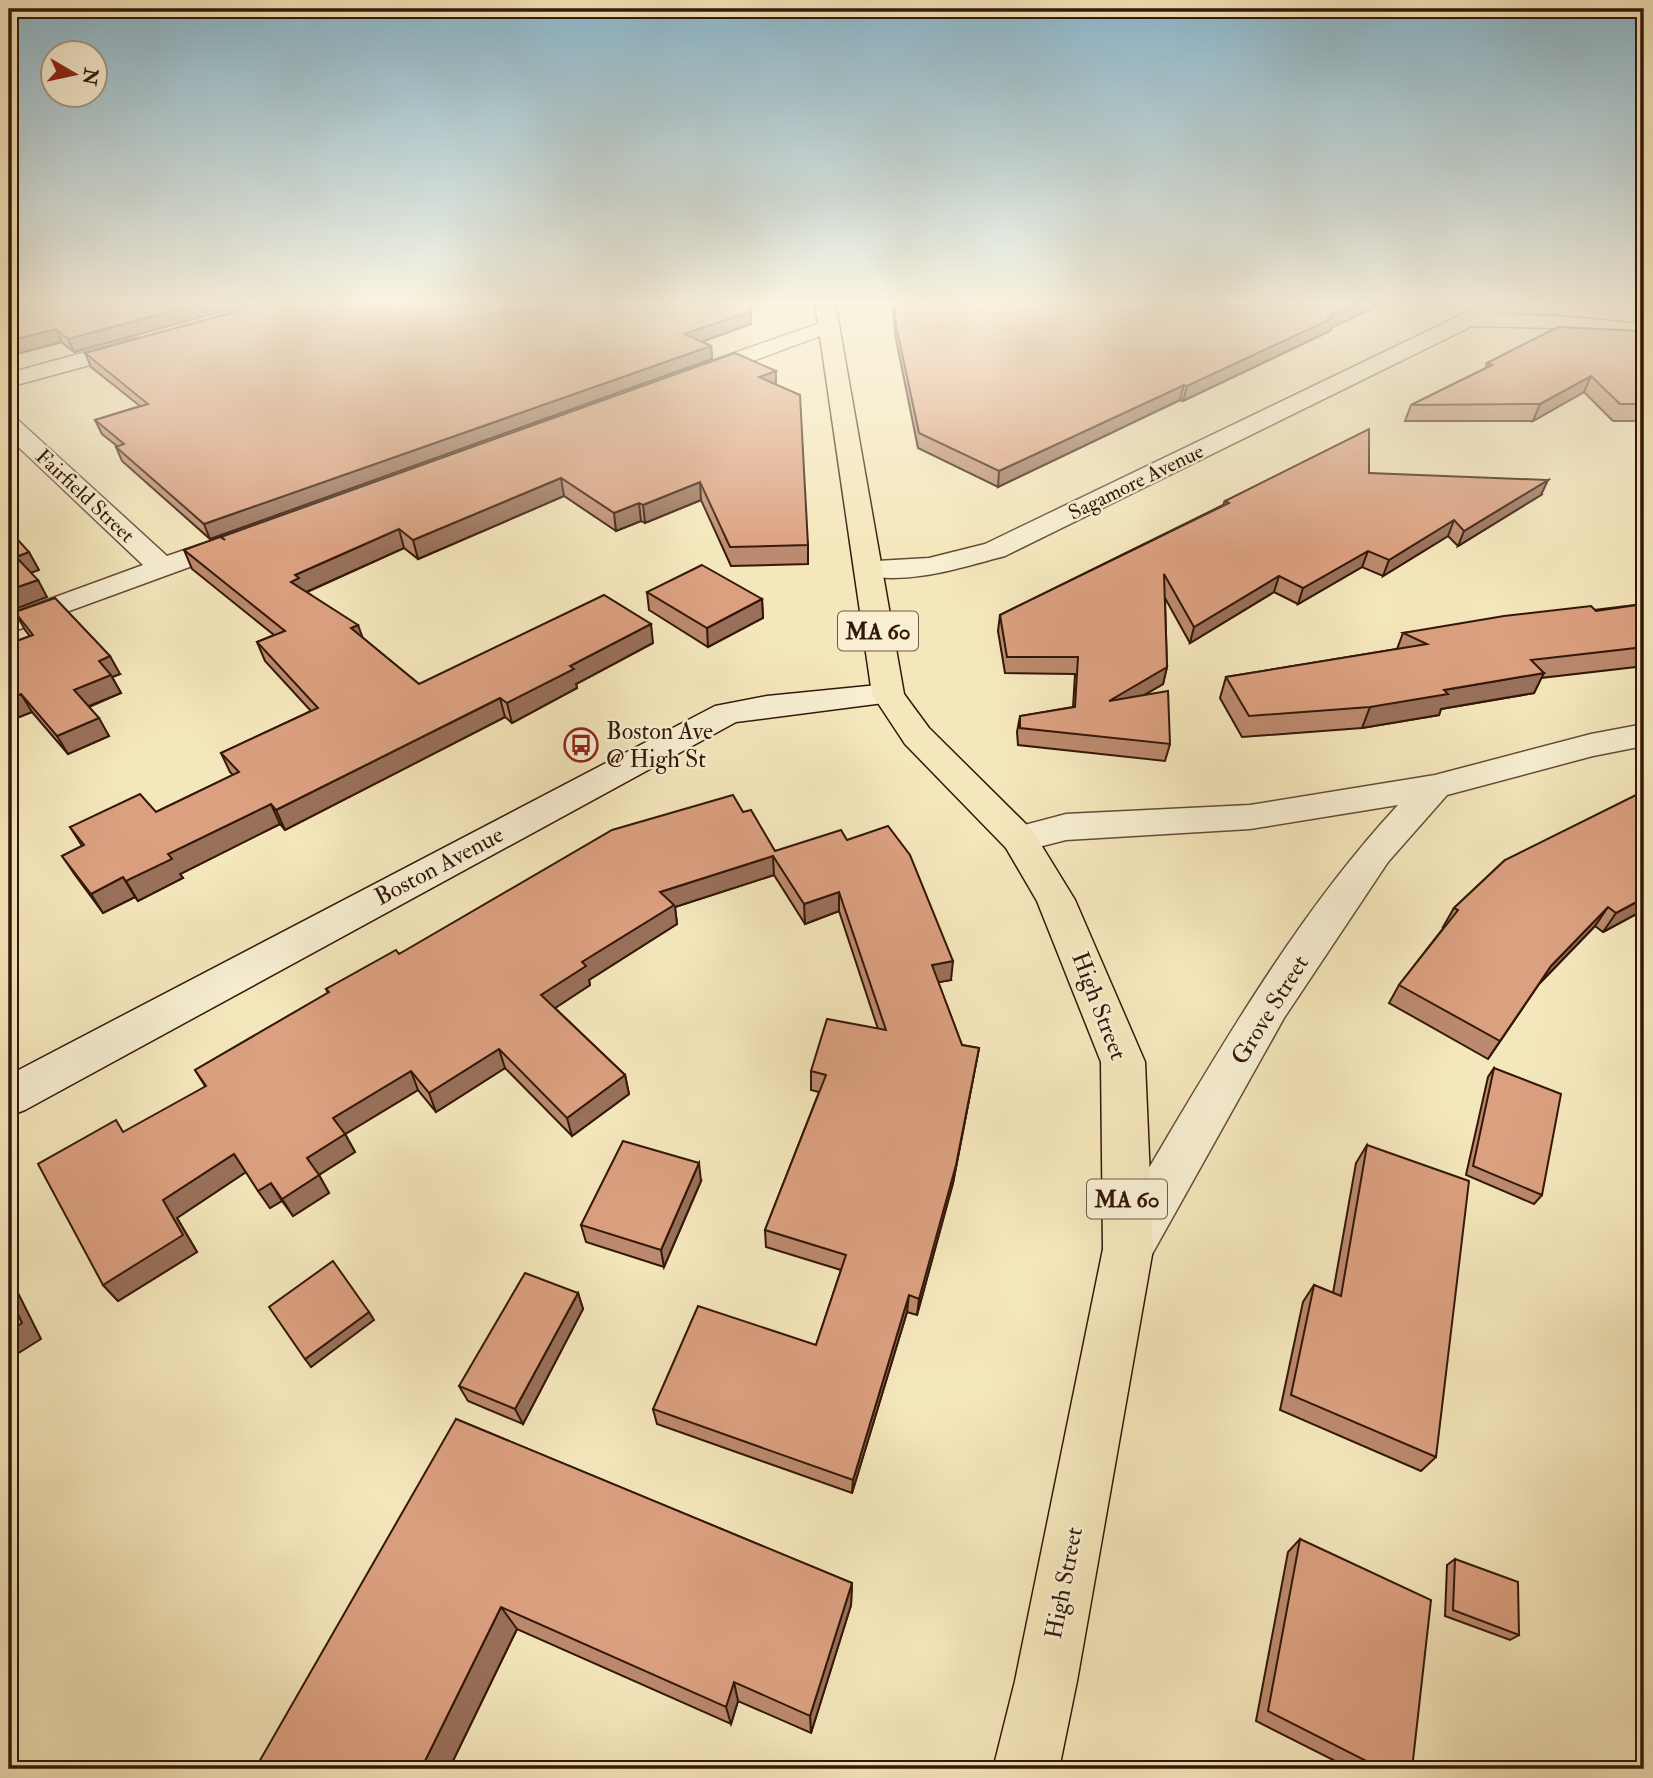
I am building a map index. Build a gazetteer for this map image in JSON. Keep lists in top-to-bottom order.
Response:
{
  "streets": {
    "main road": ["MA 60", "High Street"],
    "street": [
      "Sagamore Avenue",
      "Fairfield Street",
      "Boston Avenue",
      "Grove Street"
    ]
  },
  "crossings": [
    ["Sagamore Avenue", "High Street"],
    ["Boston Avenue", "High Street"],
    ["High Street", "Grove Street"]
  ],
  "places": {
    "bus stop": ["Boston Ave @ High St"]
  },
  "north": "right"
}
